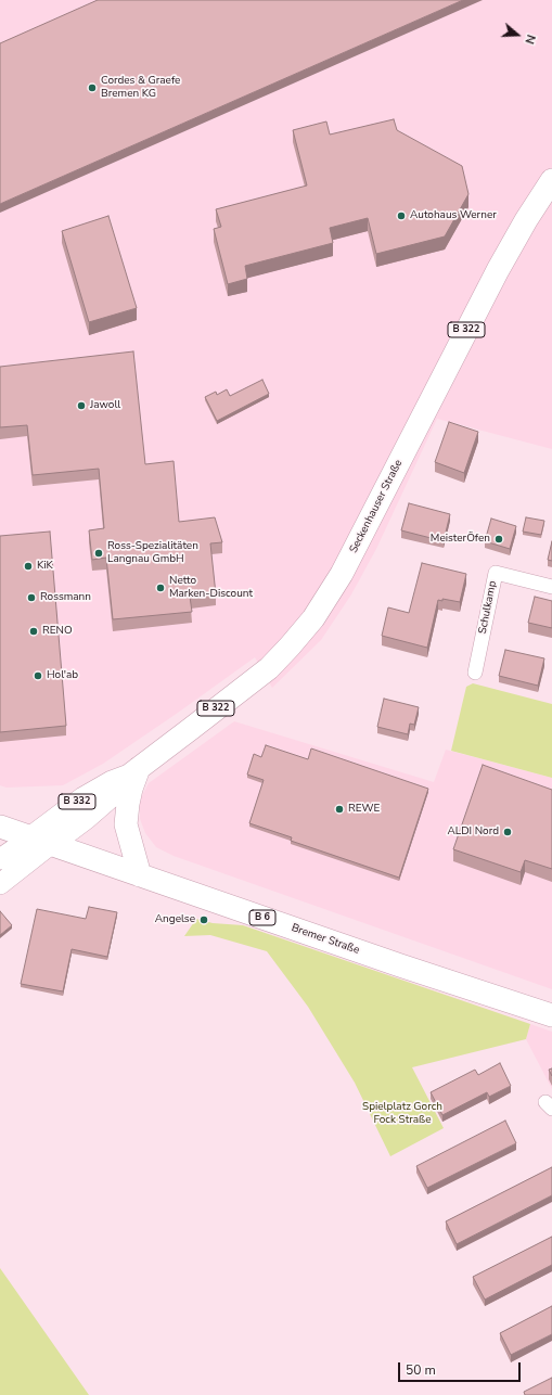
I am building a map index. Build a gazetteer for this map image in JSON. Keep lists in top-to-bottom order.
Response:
{
  "streets": {
    "main road": [
      "B 322",
      "Seckenhauser Straße",
      "B 6",
      "Bremer Straße"
    ],
    "street": ["Schulkamp"]
  },
  "crossings": [
    ["B 322", "Seckenhauser Straße"],
    ["B 322", "B 6"],
    ["B 322", "Bremer Straße"],
    ["B 6", "Bremer Straße"]
  ],
  "parks": ["Spielplatz Gorch Fock Straße"],
  "places": [
    "Cordes & Graefe Bremen KG",
    "Autohaus Werner",
    "Jawoll",
    "MeisterÖfen",
    "Ross-Spezialitäten Langnau GmbH",
    "KiK",
    "Netto Marken-Discount",
    "Rossmann",
    "RENO",
    "Hol'ab",
    "REWE",
    "ALDI Nord",
    "Angelse"
  ],
  "scale_bar": "50 m",
  "north": "right"
}
